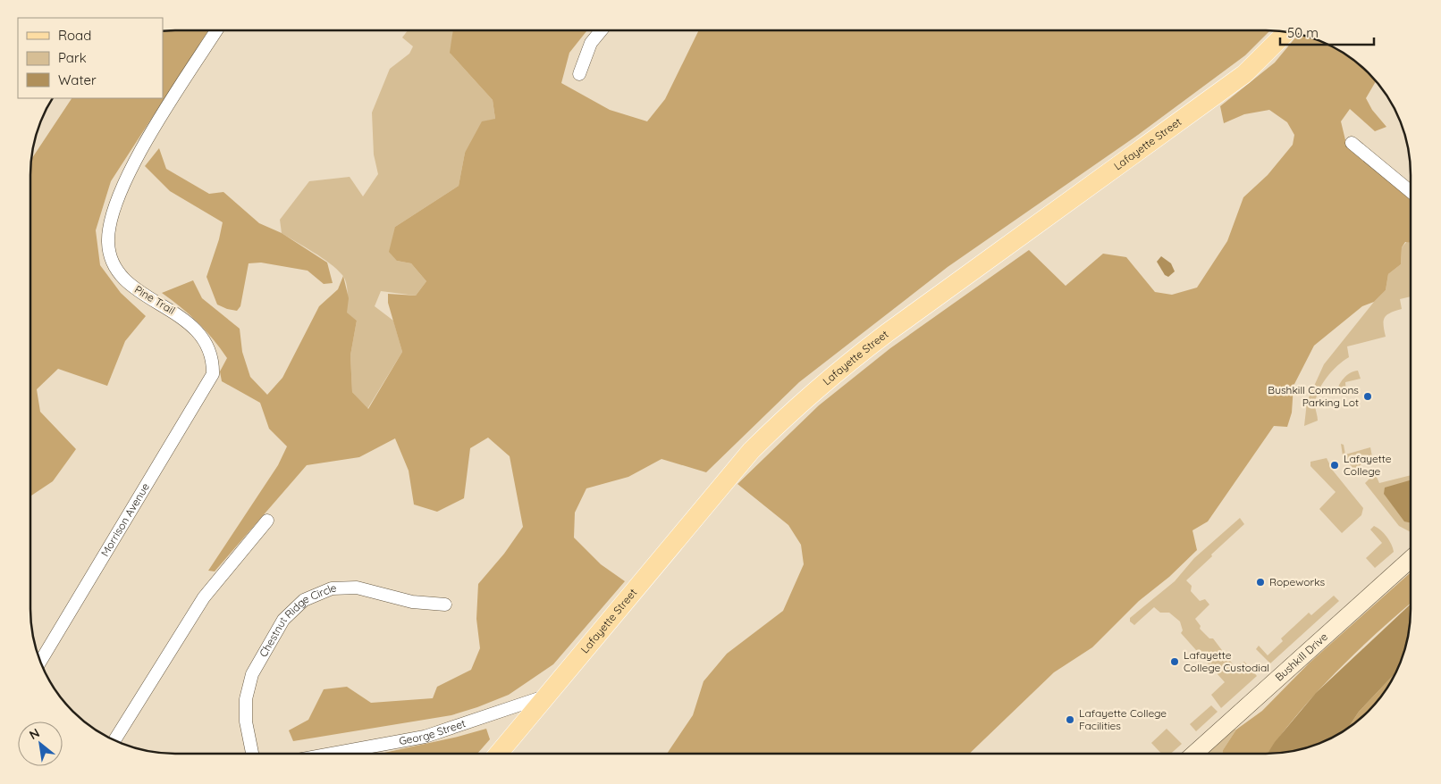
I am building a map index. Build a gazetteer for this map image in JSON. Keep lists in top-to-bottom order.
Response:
{
  "streets": {
    "main road": ["Lafayette Street"],
    "street": [
      "Pine Trail",
      "Morrison Avenue",
      "Chestnut Ridge Circle",
      "Bushkill Drive",
      "George Street"
    ]
  },
  "crossings": [
    ["Lafayette Street", "George Street"],
    ["Pine Trail", "Morrison Avenue"]
  ],
  "places": [
    "Bushkill Commons Parking Lot",
    "Lafayette College",
    "Ropeworks",
    "Lafayette College Custodial",
    "Lafayette College Facilities"
  ],
  "legend": ["Road", "Park", "Water"],
  "scale_bar": "50 m",
  "north": "top left"
}
